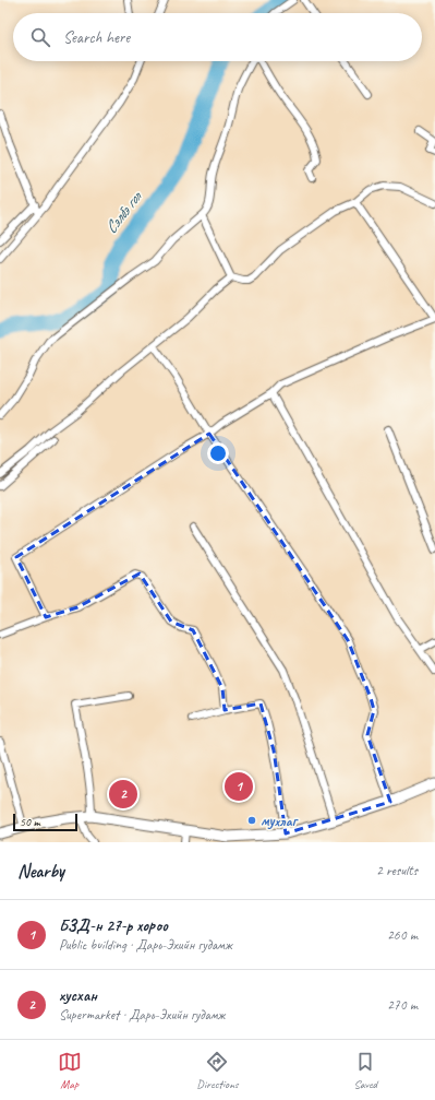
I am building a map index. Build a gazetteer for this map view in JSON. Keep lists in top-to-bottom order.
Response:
{
  "water": ["Сэлбэ гол"],
  "places": ["мухлаг"],
  "scale_bar": "50 m",
  "page": {
    "search": "Search here",
    "pins": ["1", "2"],
    "scale": "50 m",
    "heading": ["Nearby", "2 results"],
    "list": [
      {
        "mark": "1",
        "name": "БЗД-н 27-р хороо",
        "note": "Public building · Дарь-Эхийн гудамж",
        "value": "260 m"
      },
      {
        "mark": "2",
        "name": "хусхан",
        "note": "Supermarket · Дарь-Эхийн гудамж",
        "value": "270 m"
      }
    ],
    "nav": ["Map", "Directions", "Saved"]
  }
}
